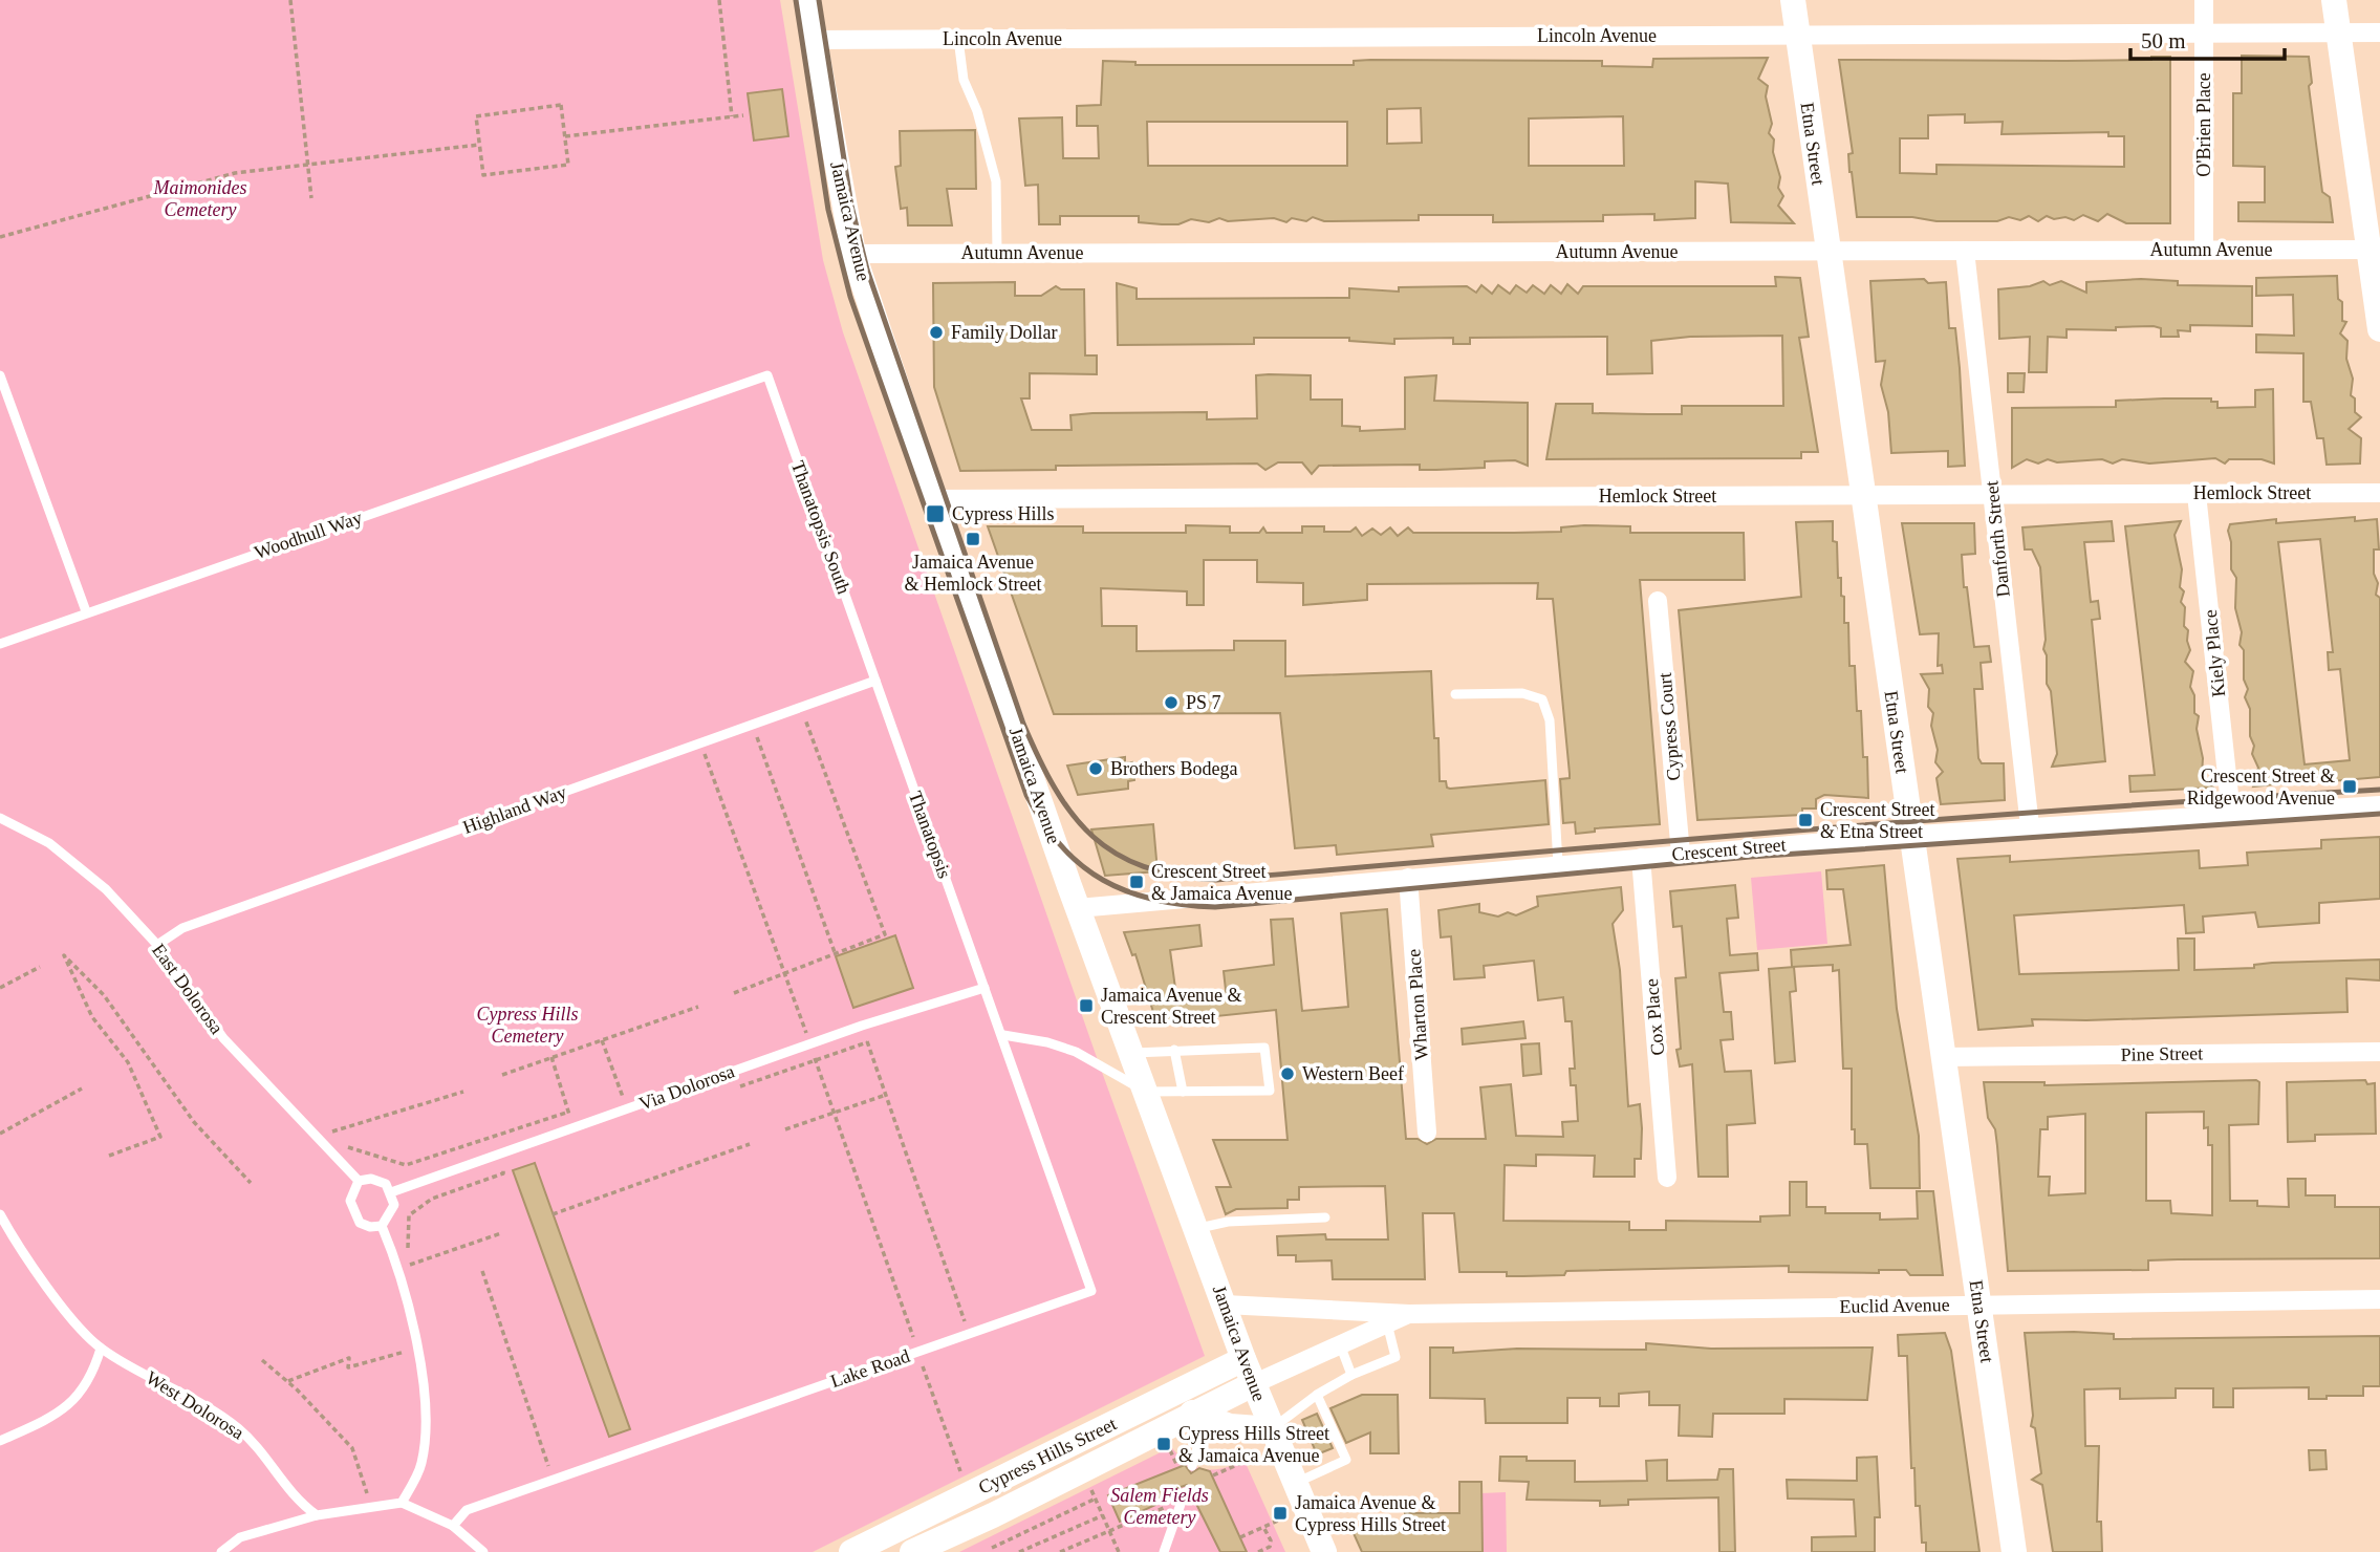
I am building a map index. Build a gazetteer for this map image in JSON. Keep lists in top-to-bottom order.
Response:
{
  "streets": {
    "main road": ["Etna Street", "Jamaica Avenue", "Cypress Hills Street"],
    "street": [
      "Lincoln Avenue",
      "O'Brien Place",
      "Autumn Avenue",
      "Hemlock Street",
      "Danforth Street",
      "Kiely Place",
      "Cypress Court",
      "Crescent Street",
      "Wharton Place",
      "Cox Place",
      "Pine Street",
      "Euclid Avenue"
    ],
    "lane": [
      "Thanatopsis South",
      "Woodhull Way",
      "Highland Way",
      "Thanatopsis",
      "East Dolorosa",
      "Via Dolorosa",
      "Lake Road",
      "West Dolorosa"
    ]
  },
  "crossings": [
    ["Lincoln Avenue", "O'Brien Place"],
    ["Lincoln Avenue", "Etna Street"],
    ["Lincoln Avenue", "Jamaica Avenue"],
    ["O'Brien Place", "Autumn Avenue"],
    ["Etna Street", "Autumn Avenue"],
    ["Etna Street", "Hemlock Street"],
    ["Etna Street", "Crescent Street"],
    ["Etna Street", "Pine Street"],
    ["Etna Street", "Euclid Avenue"],
    ["Jamaica Avenue", "Autumn Avenue"],
    ["Jamaica Avenue", "Hemlock Street"],
    ["Jamaica Avenue", "Crescent Street"],
    ["Jamaica Avenue", "Euclid Avenue"],
    ["Jamaica Avenue", "Cypress Hills Street"],
    ["Autumn Avenue", "Danforth Street"],
    ["Hemlock Street", "Danforth Street"],
    ["Hemlock Street", "Kiely Place"],
    ["Thanatopsis South", "Woodhull Way"],
    ["Thanatopsis South", "Highland Way"],
    ["Thanatopsis South", "Thanatopsis"],
    ["Danforth Street", "Crescent Street"],
    ["Kiely Place", "Crescent Street"],
    ["Cypress Court", "Crescent Street"],
    ["Highland Way", "Thanatopsis"],
    ["Highland Way", "East Dolorosa"],
    ["Thanatopsis", "Via Dolorosa"],
    ["Thanatopsis", "Lake Road"],
    ["Crescent Street", "Wharton Place"],
    ["Crescent Street", "Cox Place"],
    ["East Dolorosa", "Via Dolorosa"],
    ["Euclid Avenue", "Cypress Hills Street"]
  ],
  "parks": ["Maimonides Cemetery", "Cypress Hills Cemetery", "Salem Fields Cemetery"],
  "places": {
    "other": [
      "Family Dollar",
      "PS 7",
      "Brothers Bodega",
      "Western Beef"
    ],
    "transit": [
      "Cypress Hills",
      "Jamaica Avenue & Hemlock Street",
      "Crescent Street & Ridgewood Avenue",
      "Crescent Street & Etna Street",
      "Crescent Street & Jamaica Avenue",
      "Jamaica Avenue & Crescent Street",
      "Cypress Hills Street & Jamaica Avenue",
      "Jamaica Avenue & Cypress Hills Street"
    ]
  },
  "scale_bar": "50 m"
}
